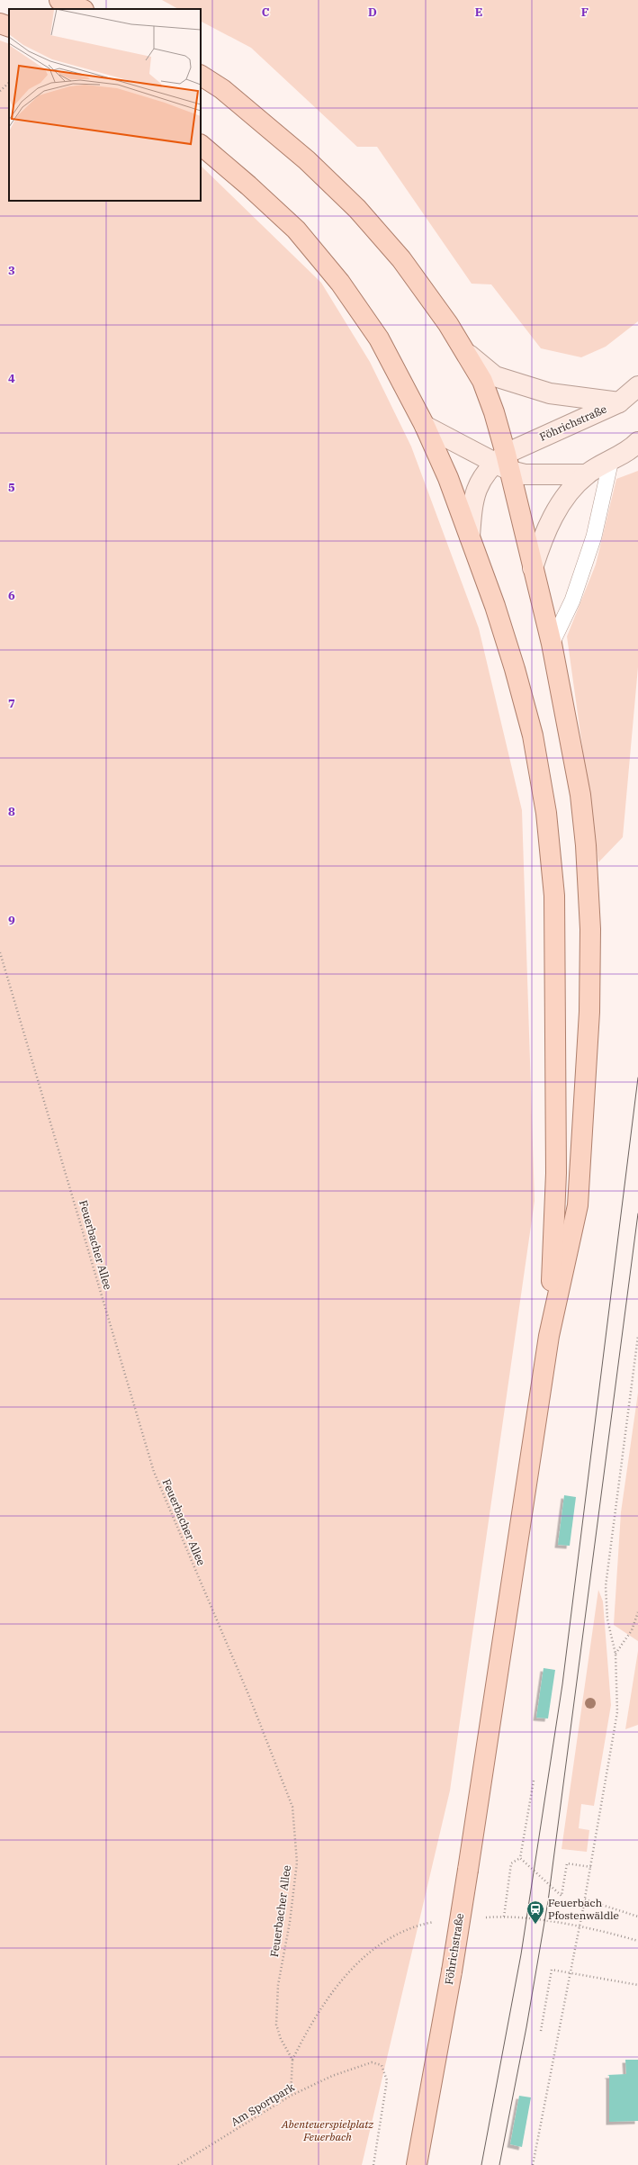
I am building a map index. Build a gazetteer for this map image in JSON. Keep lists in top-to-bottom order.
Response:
{
  "streets": {
    "main road": ["Föhrichstraße"],
    "path": ["Feuerbacher Allee", "Am Sportpark"]
  },
  "crossings": [
    ["Feuerbacher Allee", "Am Sportpark"]
  ],
  "parks": ["Abenteuerspielplatz Feuerbach"],
  "places": {
    "station": ["Feuerbach Pfostenwäldle"]
  },
  "grid": {
    "columns": [
      "C",
      "D",
      "E",
      "F"
    ],
    "rows": [
      "3",
      "4",
      "5",
      "6",
      "7",
      "8",
      "9"
    ]
  }
}
